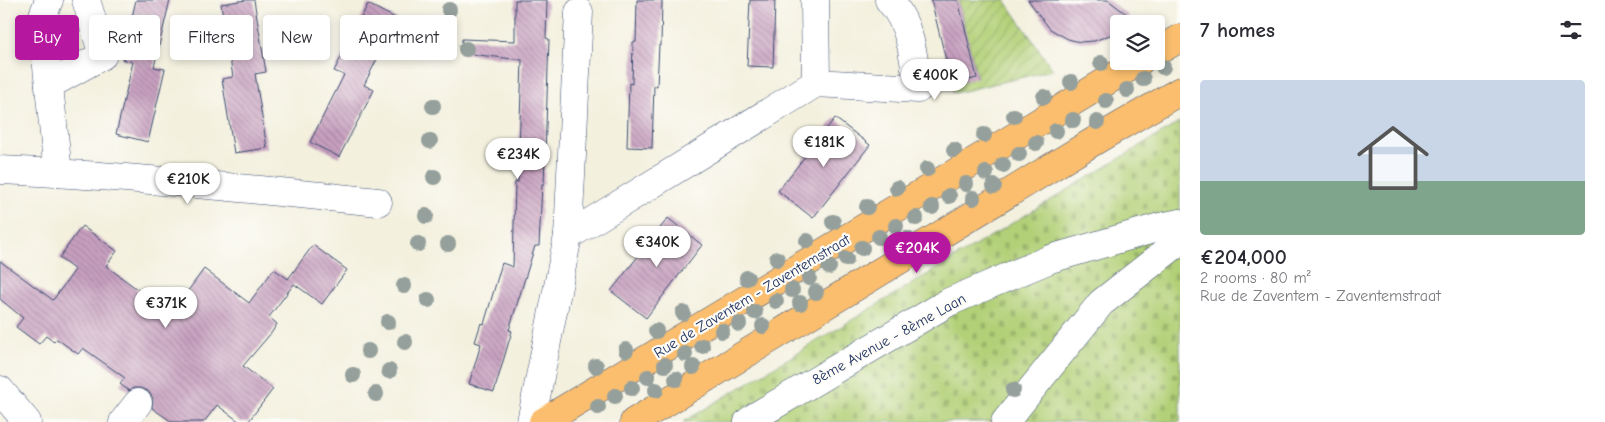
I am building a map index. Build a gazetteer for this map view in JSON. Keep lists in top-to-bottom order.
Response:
{
  "streets": {
    "main road": ["Rue de Zaventem - Zaventemstraat"],
    "street": ["8ème Avenue - 8ème Laan"]
  },
  "page": {
    "heading": "7 homes",
    "chip": [
      "Buy",
      "Rent",
      "Filters",
      "New",
      "Apartment"
    ],
    "price": [
      "€400K",
      "€181K",
      "€234K",
      "€210K",
      "€340K",
      "€204K",
      "€371K"
    ],
    "list": [
      {
        "name": "€204,000",
        "note": "2 rooms · 80 m² · Rue de Zaventem - Zaventemstraat"
      }
    ]
  }
}
